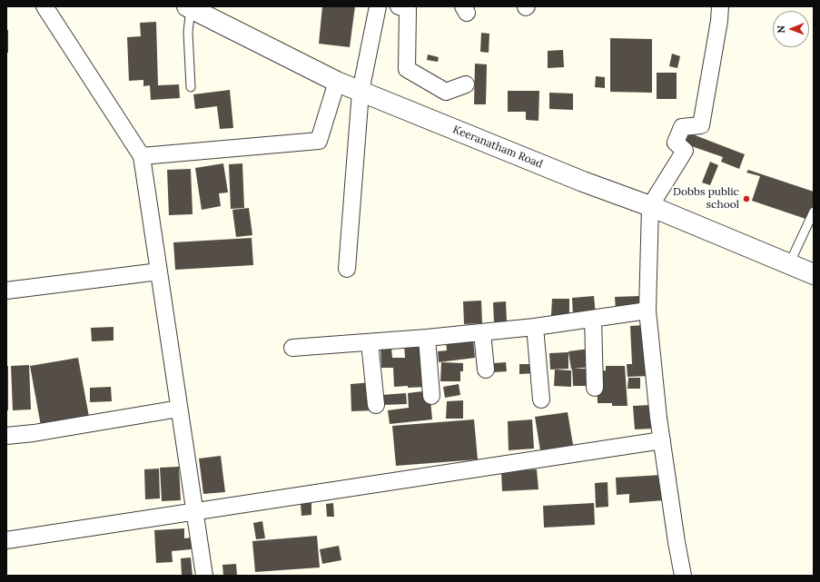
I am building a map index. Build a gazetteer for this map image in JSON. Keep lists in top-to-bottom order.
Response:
{
  "streets": {
    "street": ["Keeranatham Road"]
  },
  "places": ["Dobbs public school"],
  "north": "left"
}
